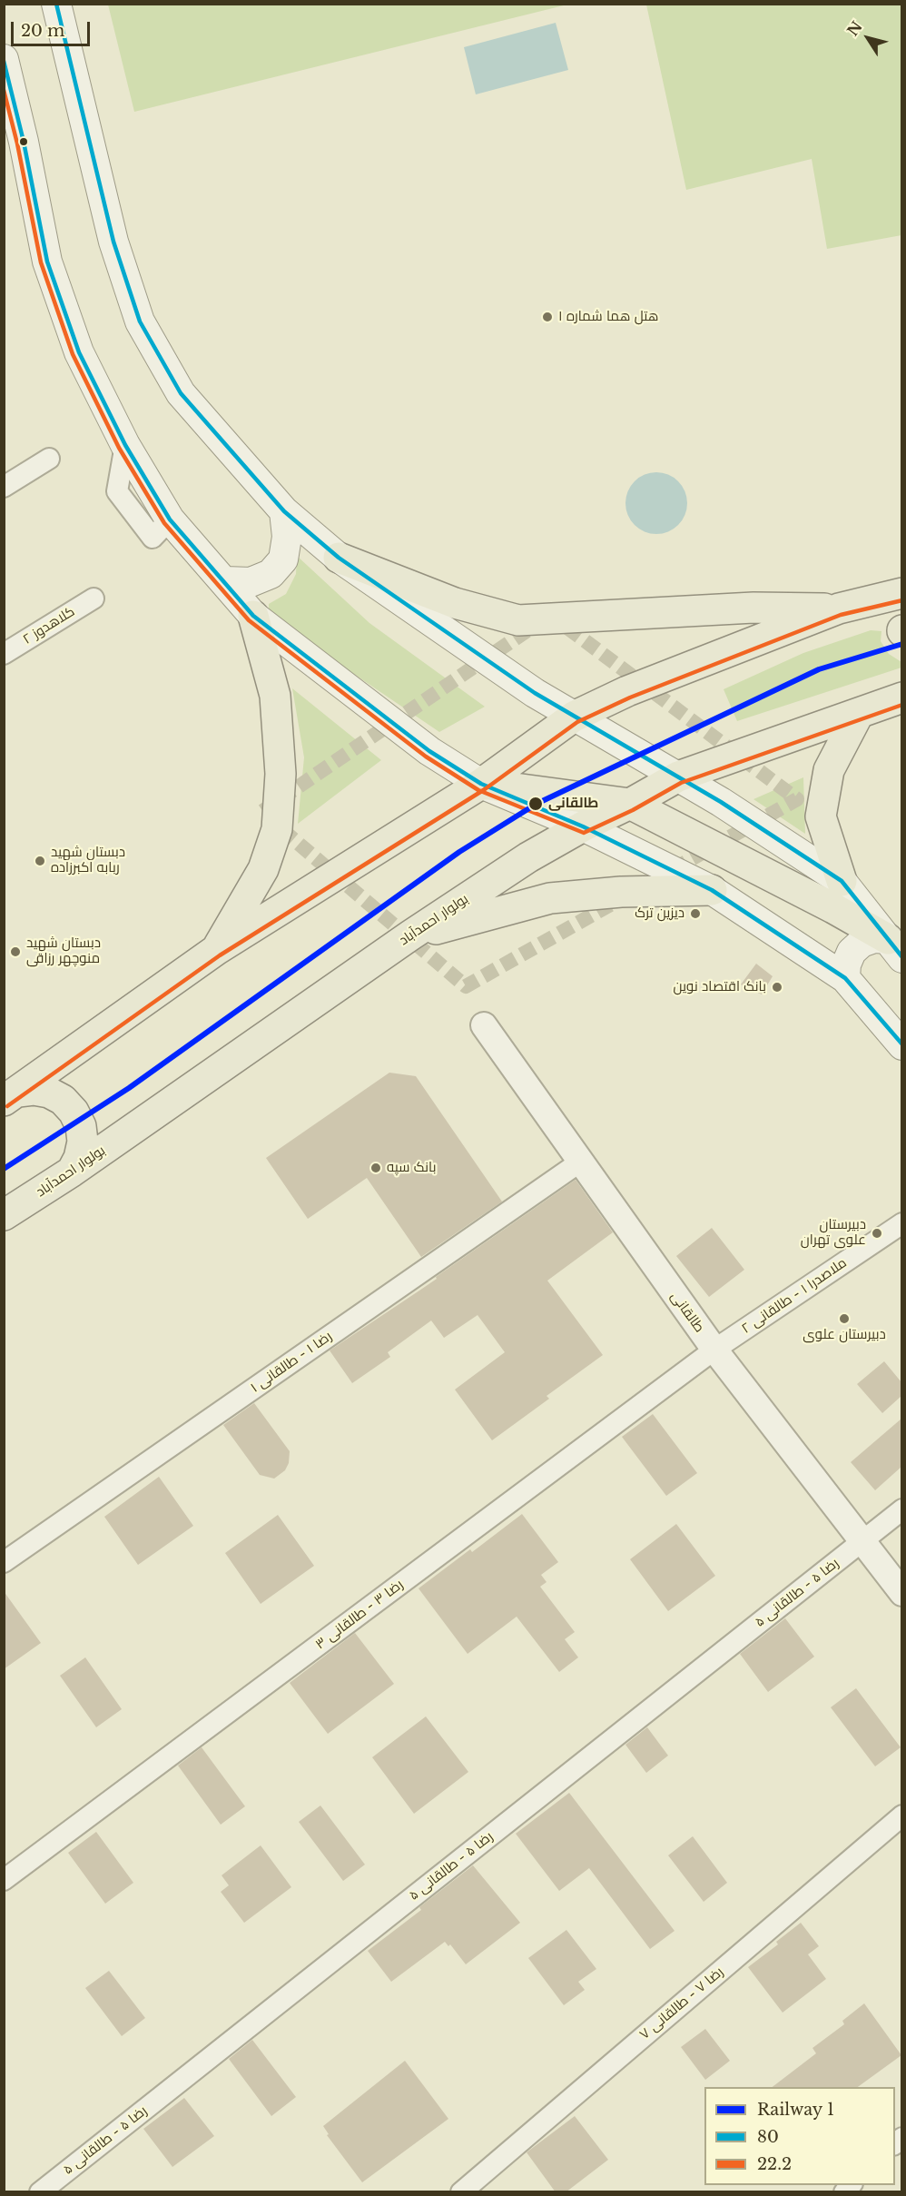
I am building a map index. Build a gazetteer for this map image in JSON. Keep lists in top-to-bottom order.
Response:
{
  "streets": {
    "main road": ["بولوار احمدآباد"],
    "street": [
      "کلاهدوز ۲",
      "ملاصدرا ۱ - طالقانی ۲",
      "طالقانی",
      "رضا ۱ - طالقانی ۱",
      "رضا ۵ - طالقانی ۵",
      "رضا ۳ - طالقانی ۳",
      "رضا ۷ - طالقانی ۷"
    ]
  },
  "crossings": [
    ["ملاصدرا ۱ - طالقانی ۲", "طالقانی"],
    ["ملاصدرا ۱ - طالقانی ۲", "رضا ۳ - طالقانی ۳"],
    ["طالقانی", "رضا ۱ - طالقانی ۱"],
    ["طالقانی", "رضا ۵ - طالقانی ۵"],
    ["طالقانی", "رضا ۳ - طالقانی ۳"]
  ],
  "places": [
    "هتل هما شماره ۱",
    "طالقانی",
    "دبستان شهید ربابه اکبرزاده",
    "دیزین ترک",
    "دبستان شهید منوچهر رزاقی",
    "بانک اقتصاد نوین",
    "بانک سپه",
    "دبیرستان علوی تهران",
    "دبیرستان علوی"
  ],
  "lines": ["transit line 80", "transit line 22.2", "rail line 1"],
  "legend": ["Railway 1", "80", "22.2"],
  "scale_bar": "20 m",
  "north": "top left"
}
